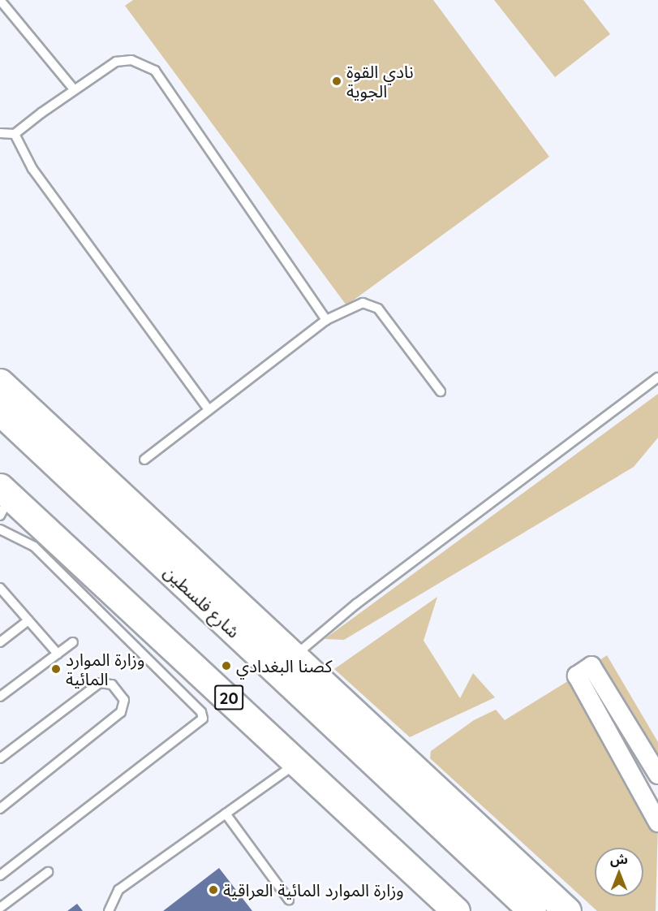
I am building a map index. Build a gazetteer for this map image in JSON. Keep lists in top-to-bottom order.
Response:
{
  "streets": {
    "main road": ["شارع فلسطين", "20"]
  },
  "places": [
    "نادي القوة الجوية",
    "كصنا البغدادي",
    "وزارة الموارد المائية",
    "وزارة الموارد المائية العراقية"
  ],
  "north": "top"
}
